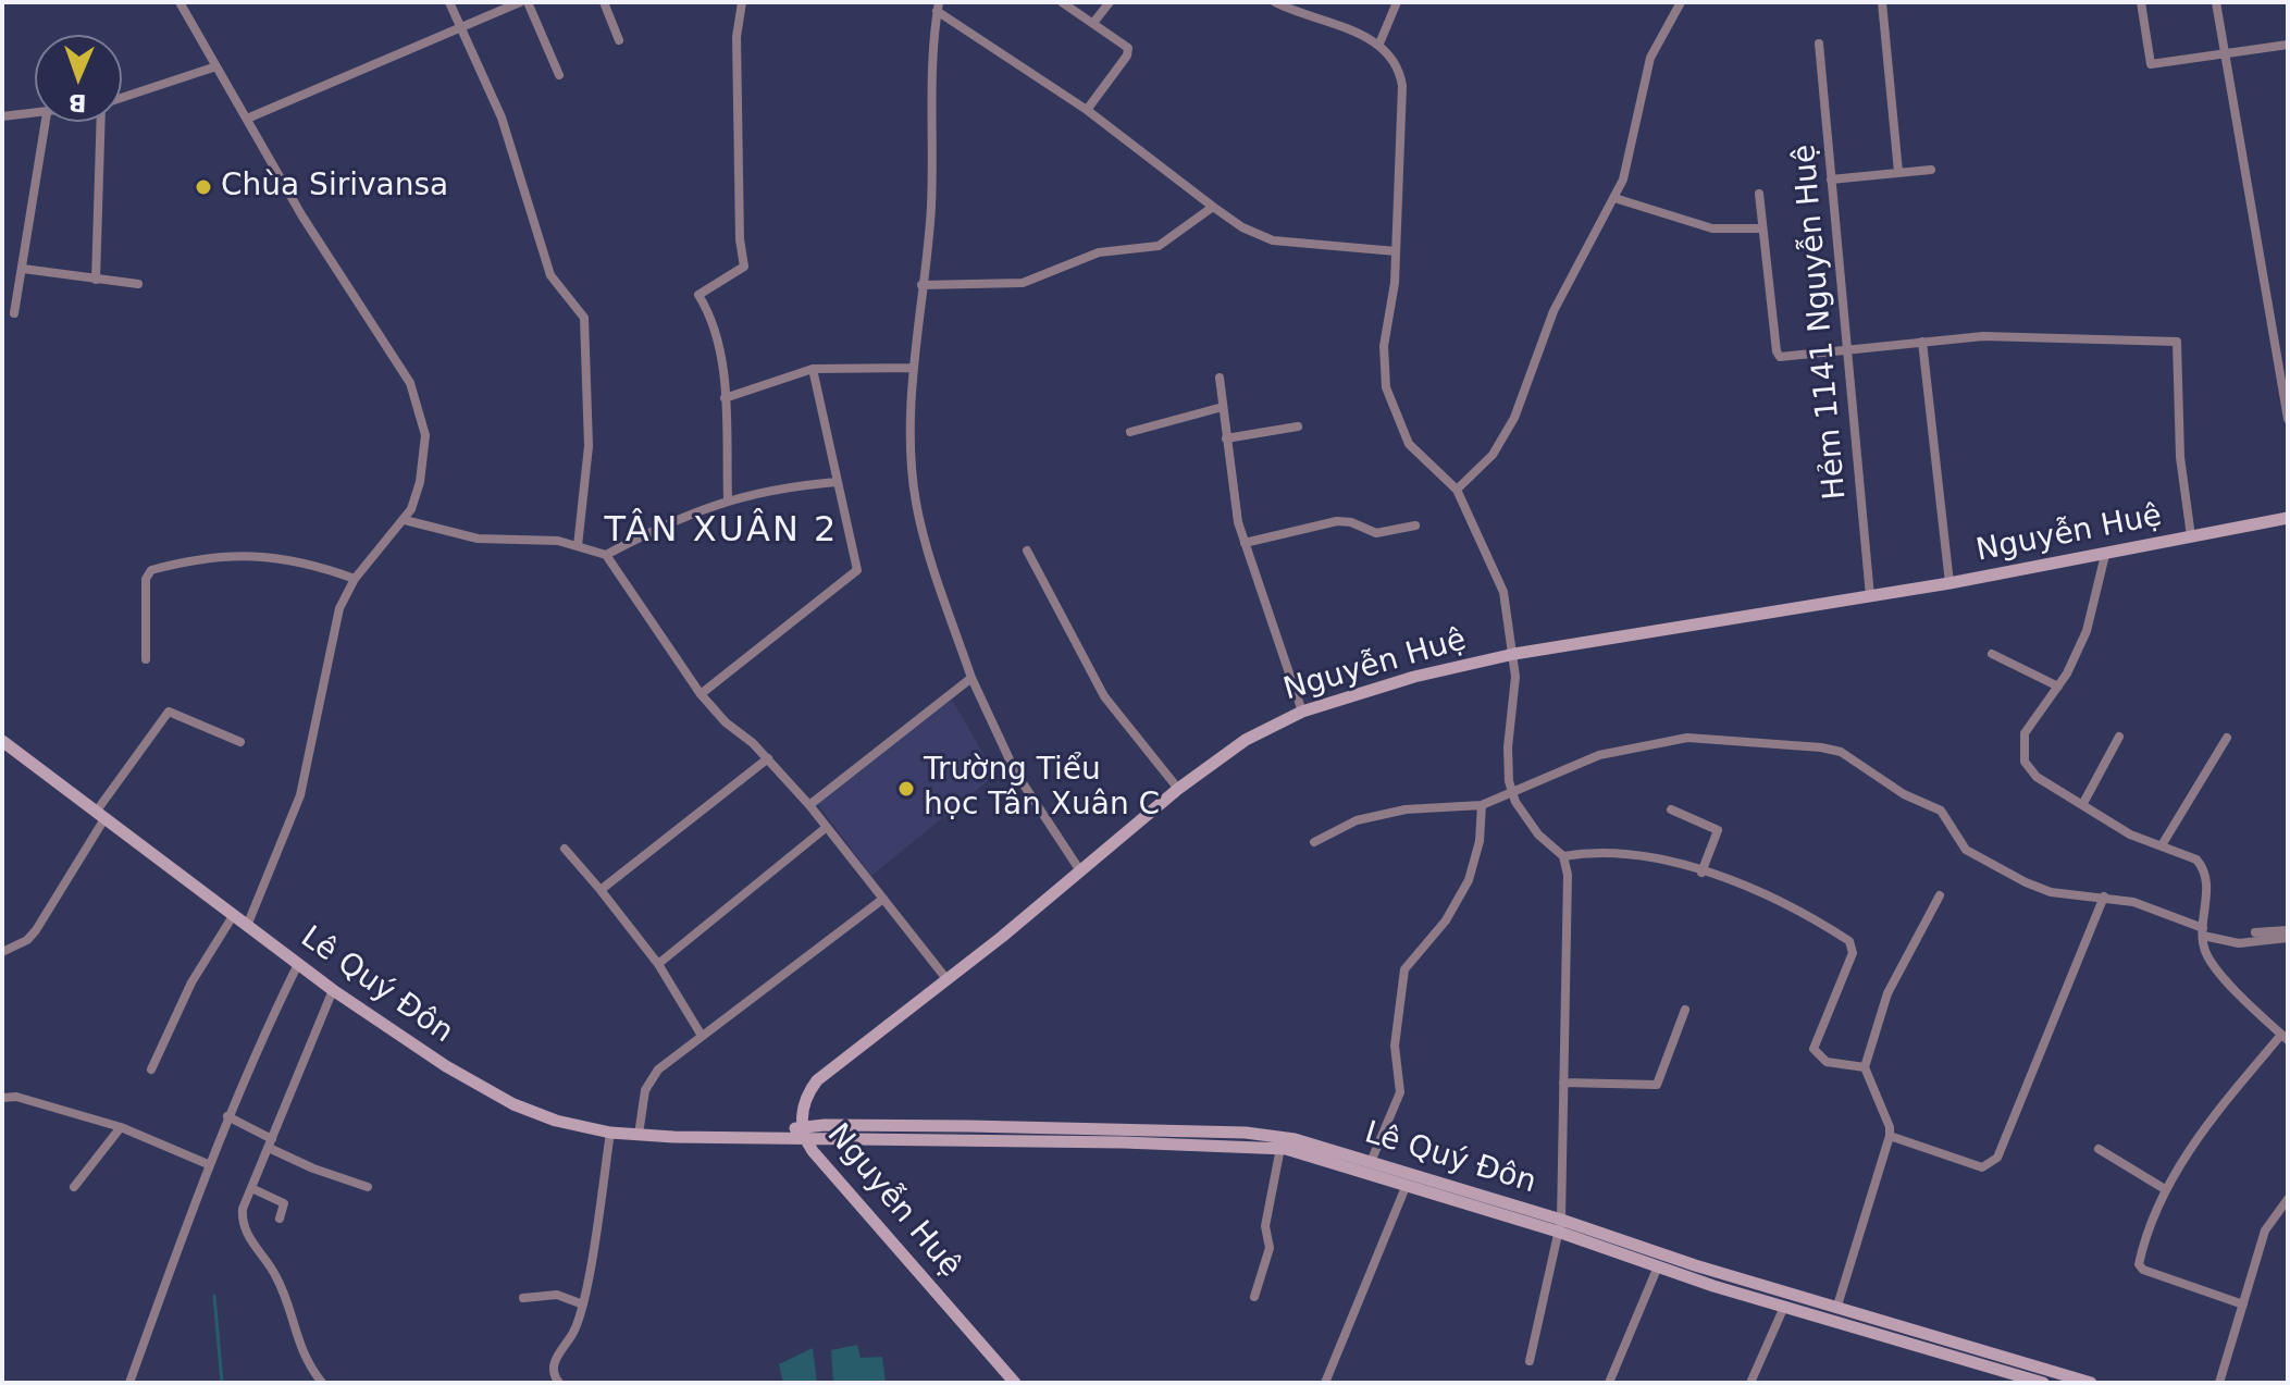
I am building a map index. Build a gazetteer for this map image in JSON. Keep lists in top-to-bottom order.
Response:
{
  "streets": {
    "main road": ["Nguyễn Huệ", "Lê Quý Đôn"],
    "street": ["Hẻm 1141 Nguyễn Huệ"]
  },
  "crossings": [
    ["Hẻm 1141 Nguyễn Huệ", "Nguyễn Huệ"],
    ["Nguyễn Huệ", "Lê Quý Đôn"]
  ],
  "districts": ["TÂN XUÂN 2"],
  "places": ["Chùa Sirivansa", "Trường Tiểu học Tân Xuân C"],
  "north": "bottom"
}
